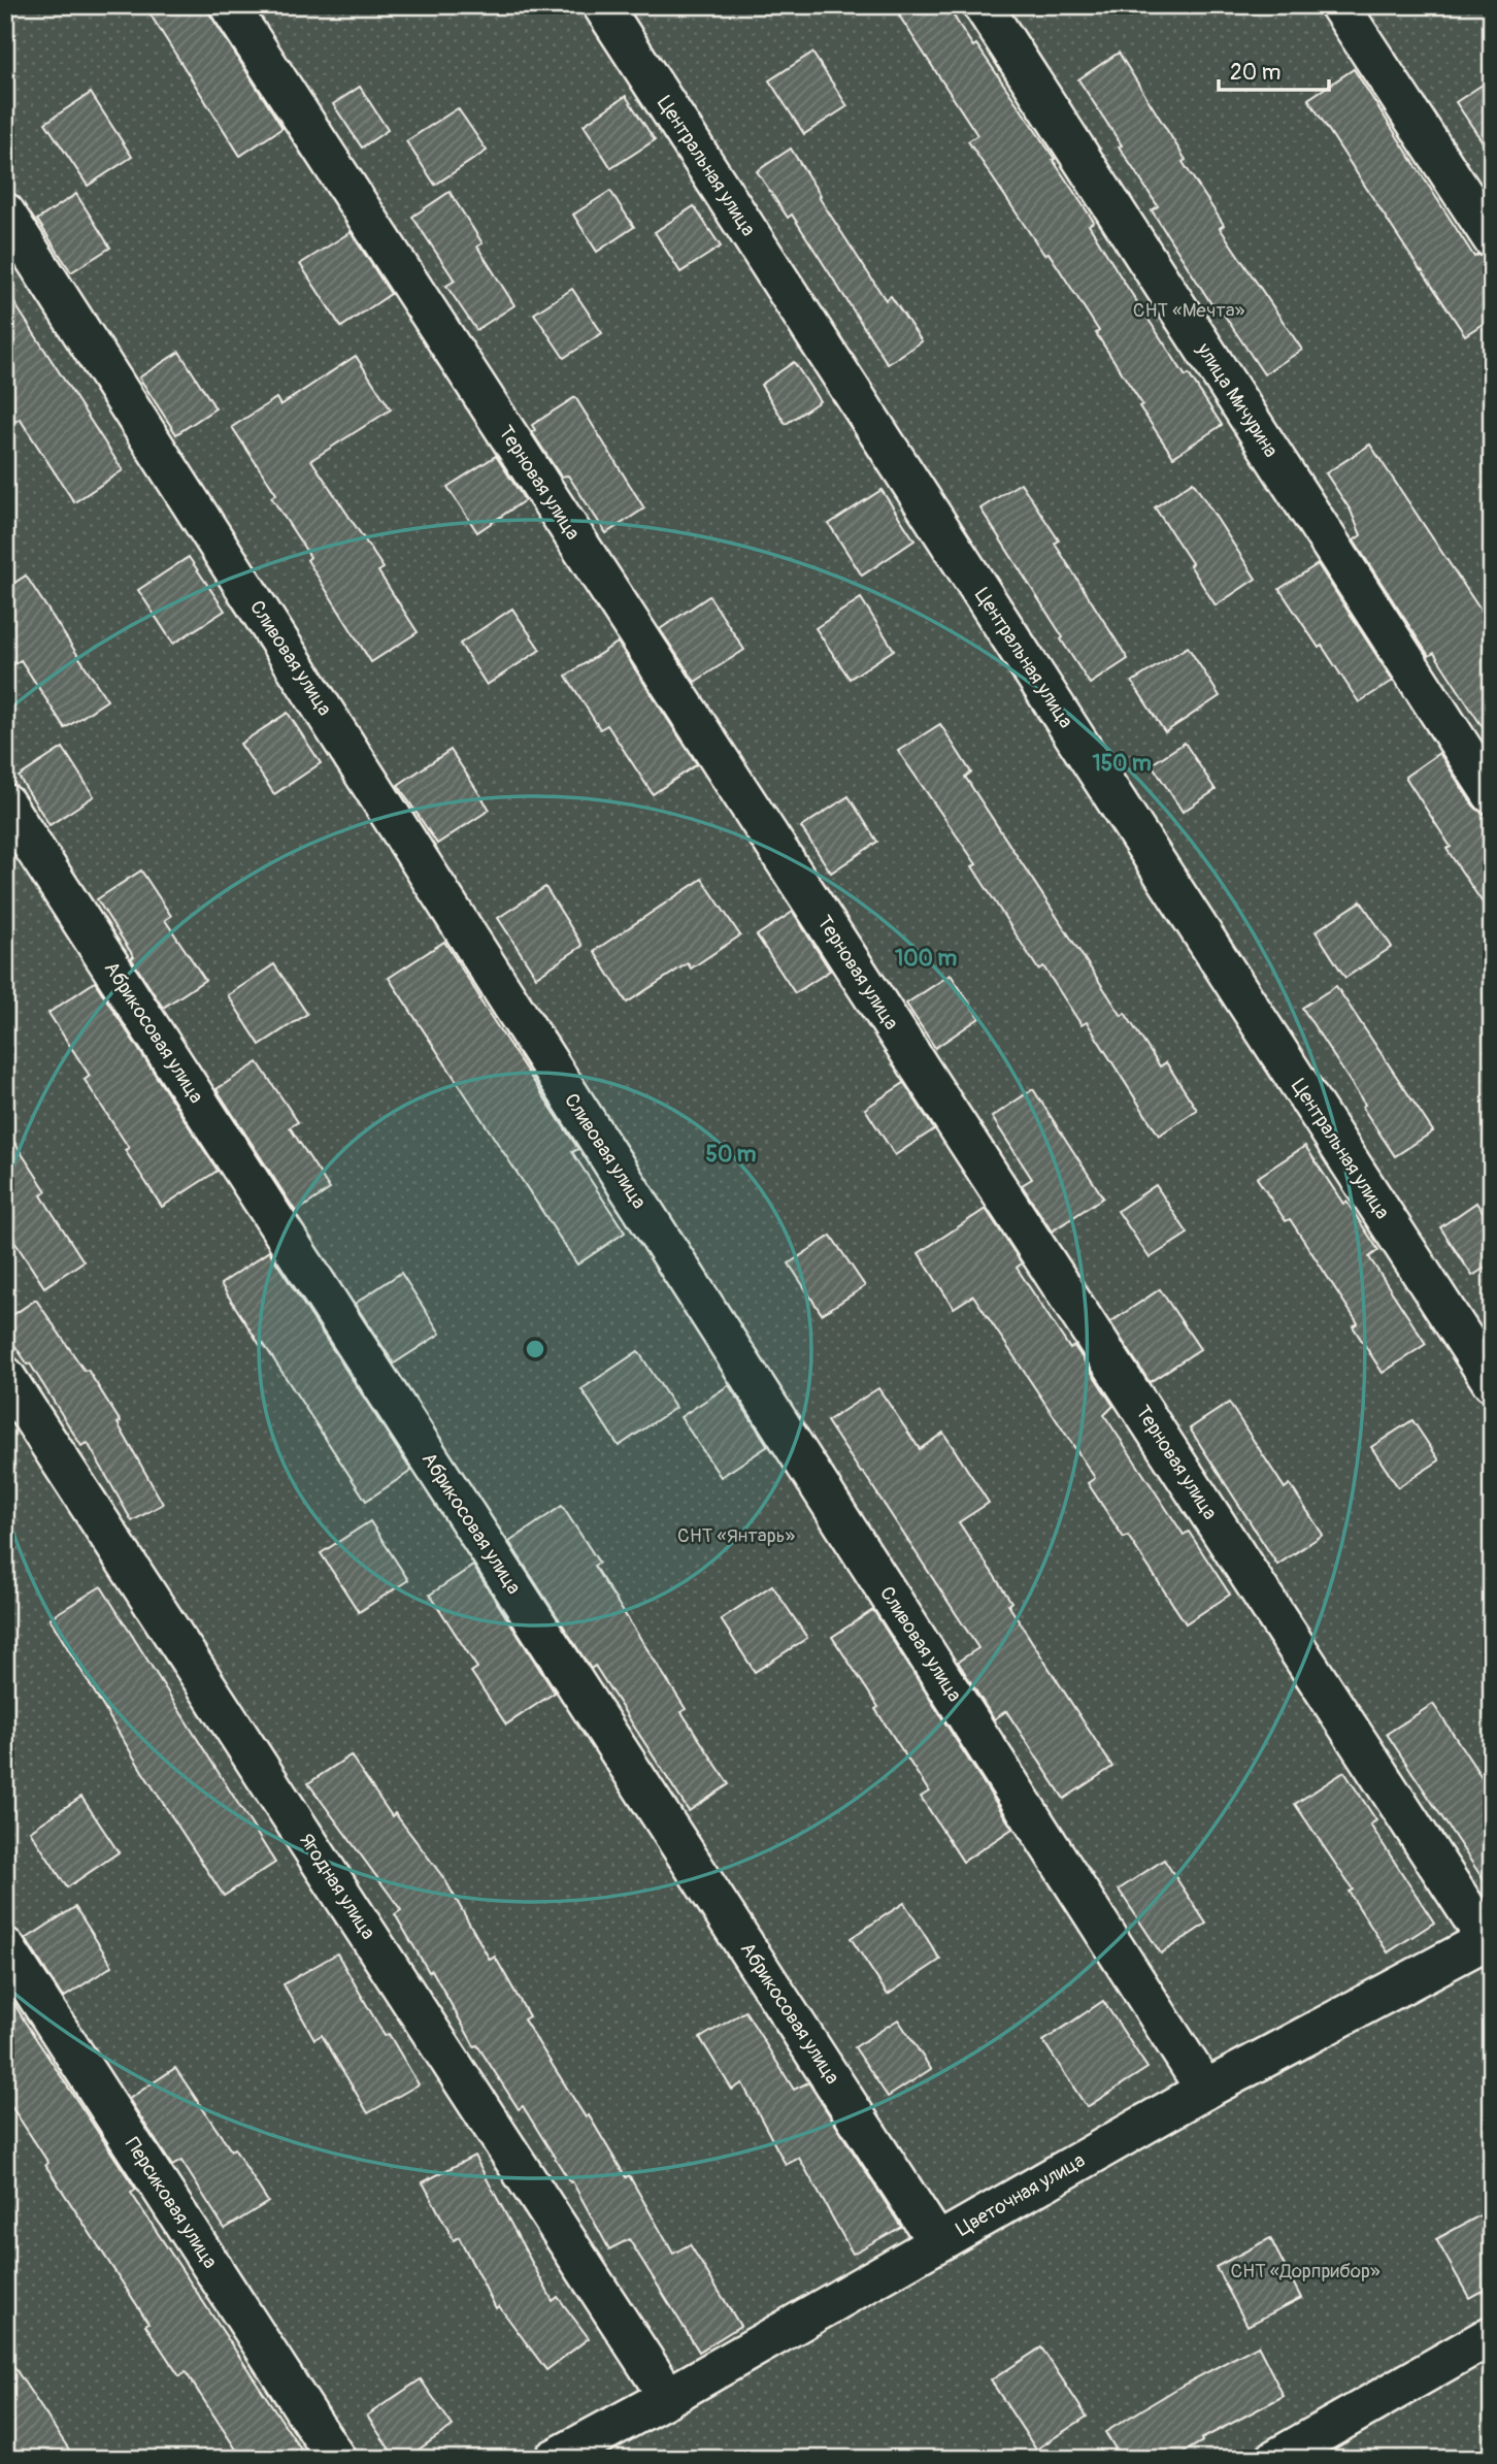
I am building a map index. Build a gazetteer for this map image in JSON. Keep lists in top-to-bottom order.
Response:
{
  "streets": {
    "street": [
      "Центральная улица",
      "улица Мичурина",
      "Терновая улица",
      "Сливовая улица",
      "Абрикосовая улица",
      "Ягодная улица",
      "Цветочная улица",
      "Персиковая улица"
    ]
  },
  "crossings": [
    ["Терновая улица", "Цветочная улица"],
    ["Сливовая улица", "Цветочная улица"],
    ["Абрикосовая улица", "Цветочная улица"],
    ["Ягодная улица", "Цветочная улица"]
  ],
  "parks": ["СНТ «Мечта»", "СНТ «Янтарь»", "СНТ «Дорприбор»"],
  "scale_bar": "20 m",
  "rings": ["150 m", "100 m", "50 m"]
}
